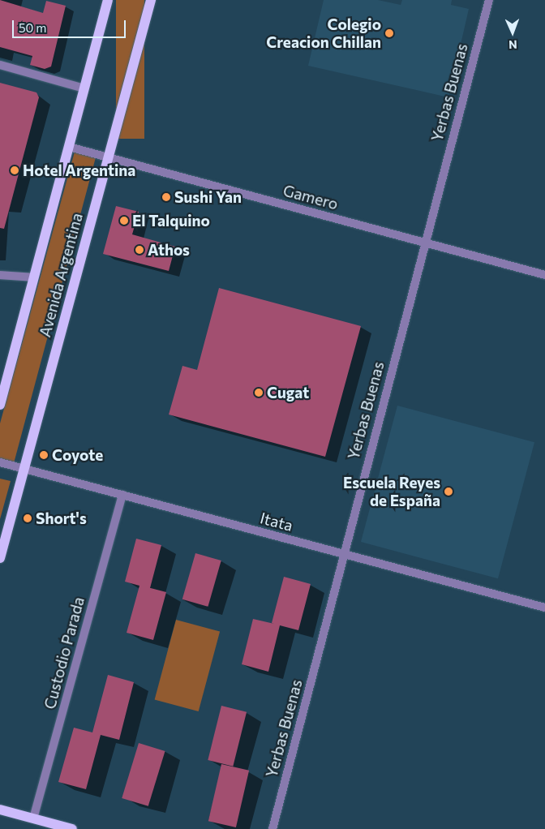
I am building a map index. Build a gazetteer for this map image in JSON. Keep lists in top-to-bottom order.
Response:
{
  "streets": {
    "main road": ["Avenida Argentina"],
    "street": [
      "Yerbas Buenas",
      "Gamero",
      "Itata",
      "Custodio Parada"
    ]
  },
  "crossings": [
    ["Yerbas Buenas", "Gamero"],
    ["Yerbas Buenas", "Itata"],
    ["Gamero", "Avenida Argentina"],
    ["Avenida Argentina", "Itata"],
    ["Itata", "Custodio Parada"]
  ],
  "places": [
    "Colegio Creacion Chillan",
    "Hotel Argentina",
    "Sushi Yan",
    "El Talquino",
    "Athos",
    "Cugat",
    "Coyote",
    "Escuela Reyes de España",
    "Short's"
  ],
  "scale_bar": "50 m",
  "north": "bottom"
}
